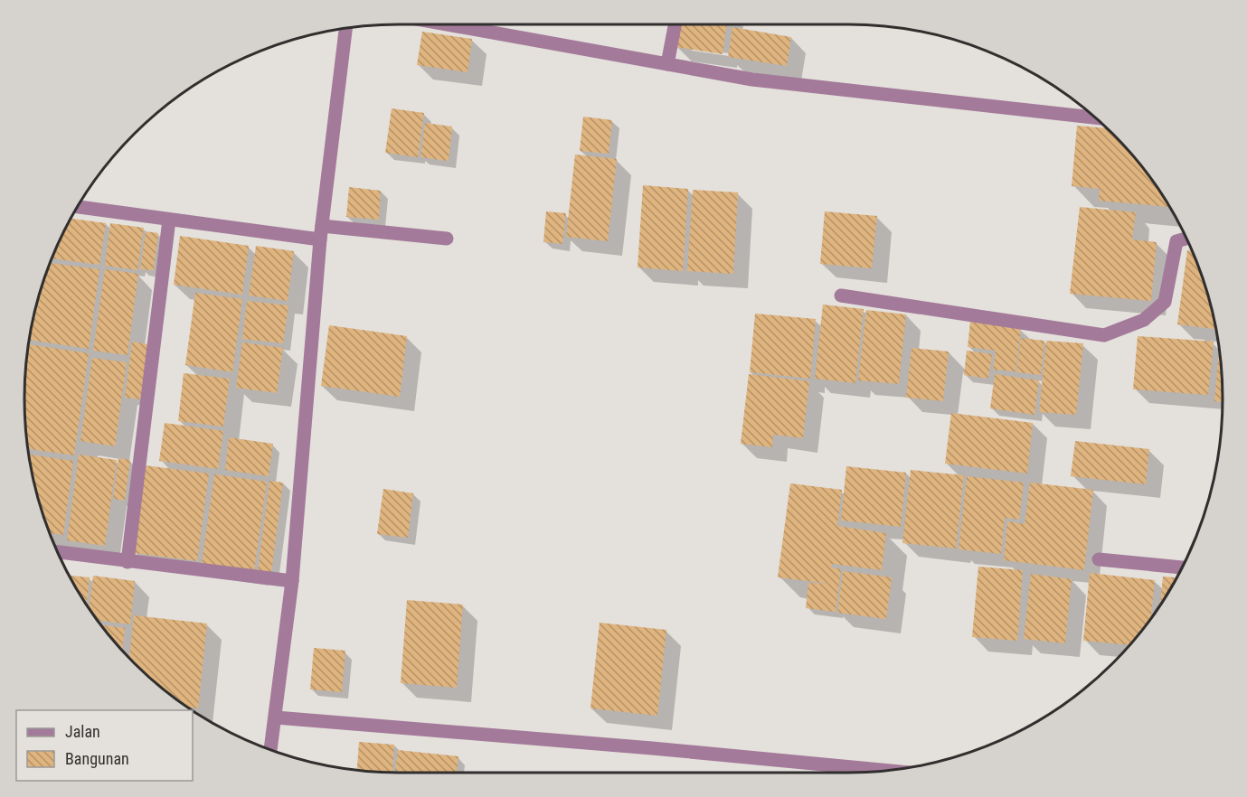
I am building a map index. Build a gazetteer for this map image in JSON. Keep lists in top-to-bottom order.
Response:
{
  "legend": ["Jalan", "Bangunan"]
}
